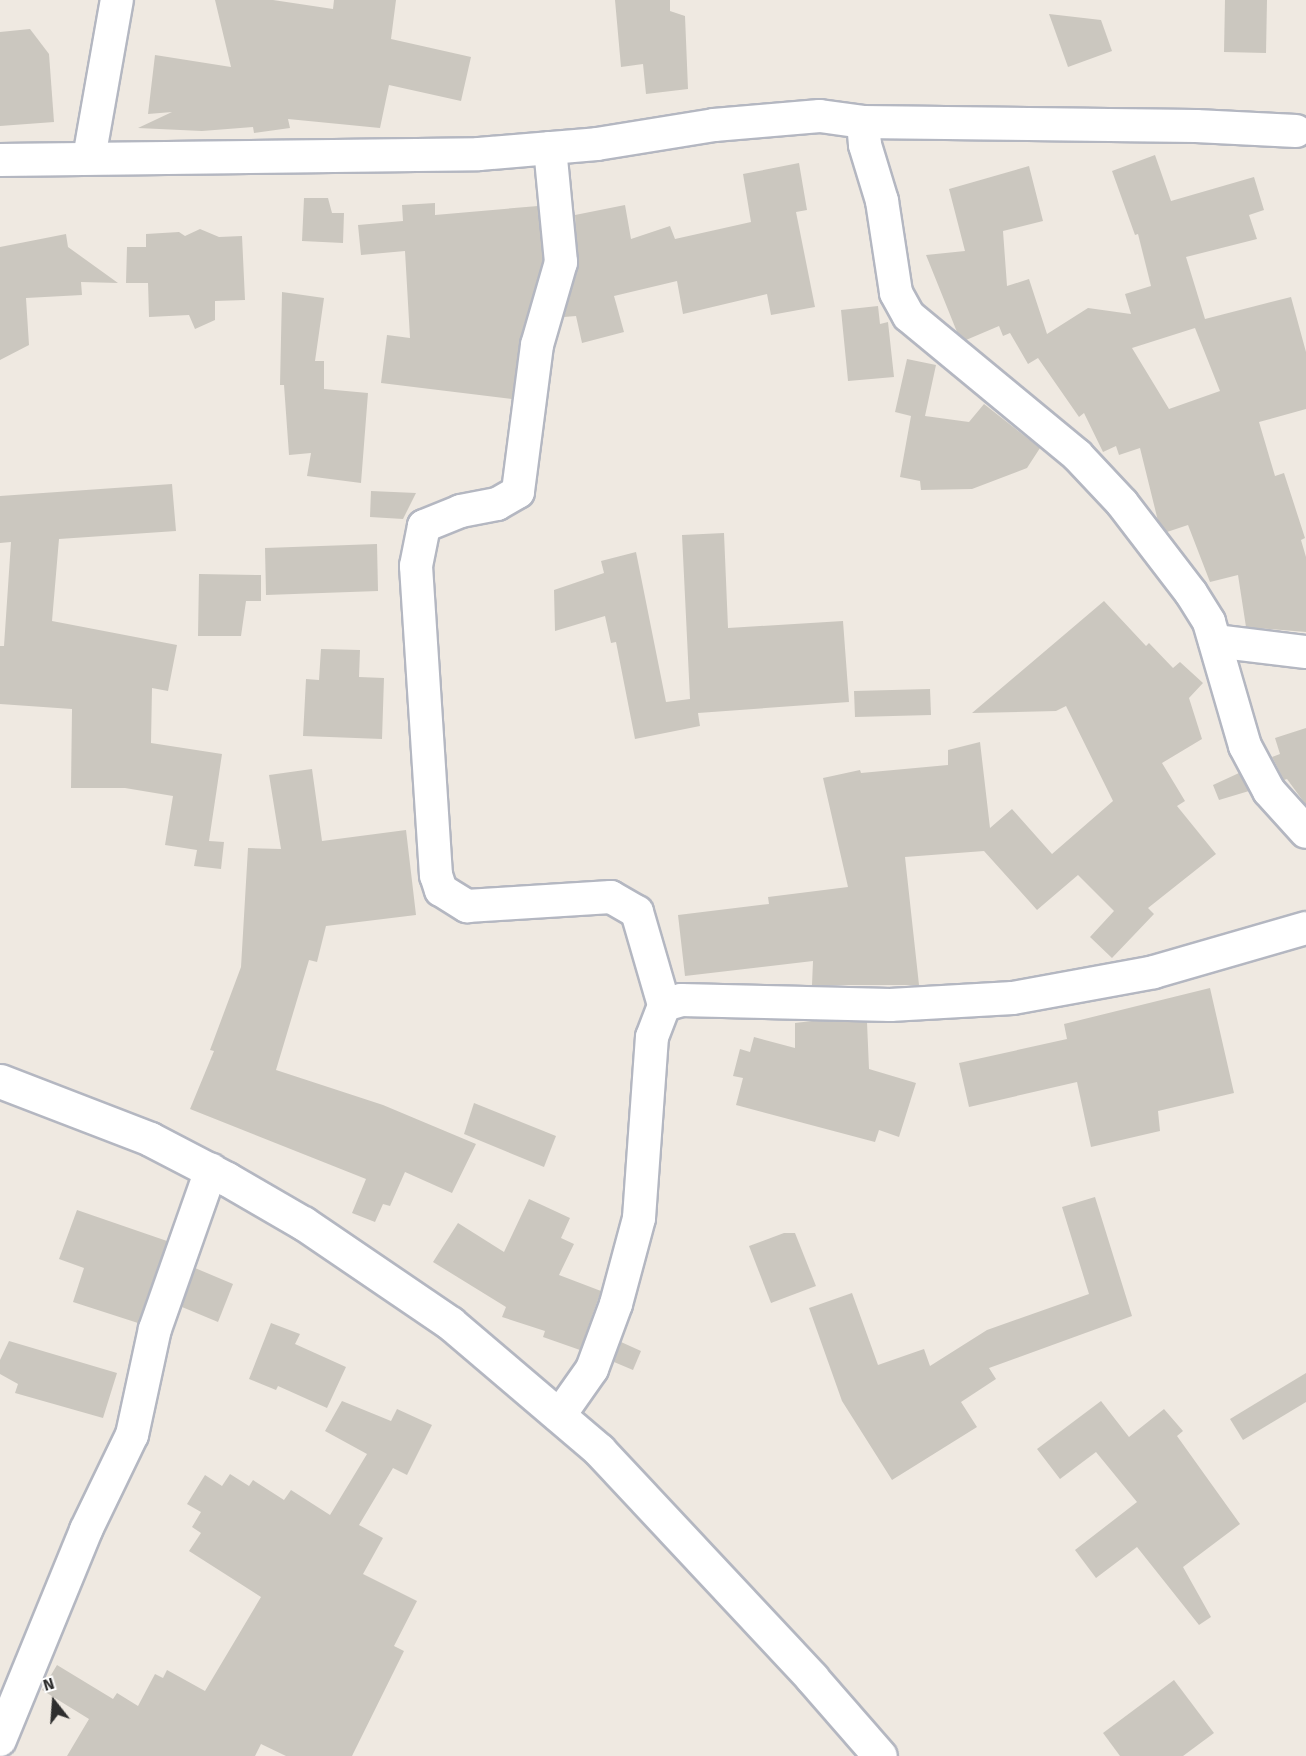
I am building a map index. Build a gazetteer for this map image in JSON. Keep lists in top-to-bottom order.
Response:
{
  "north": "top"
}
